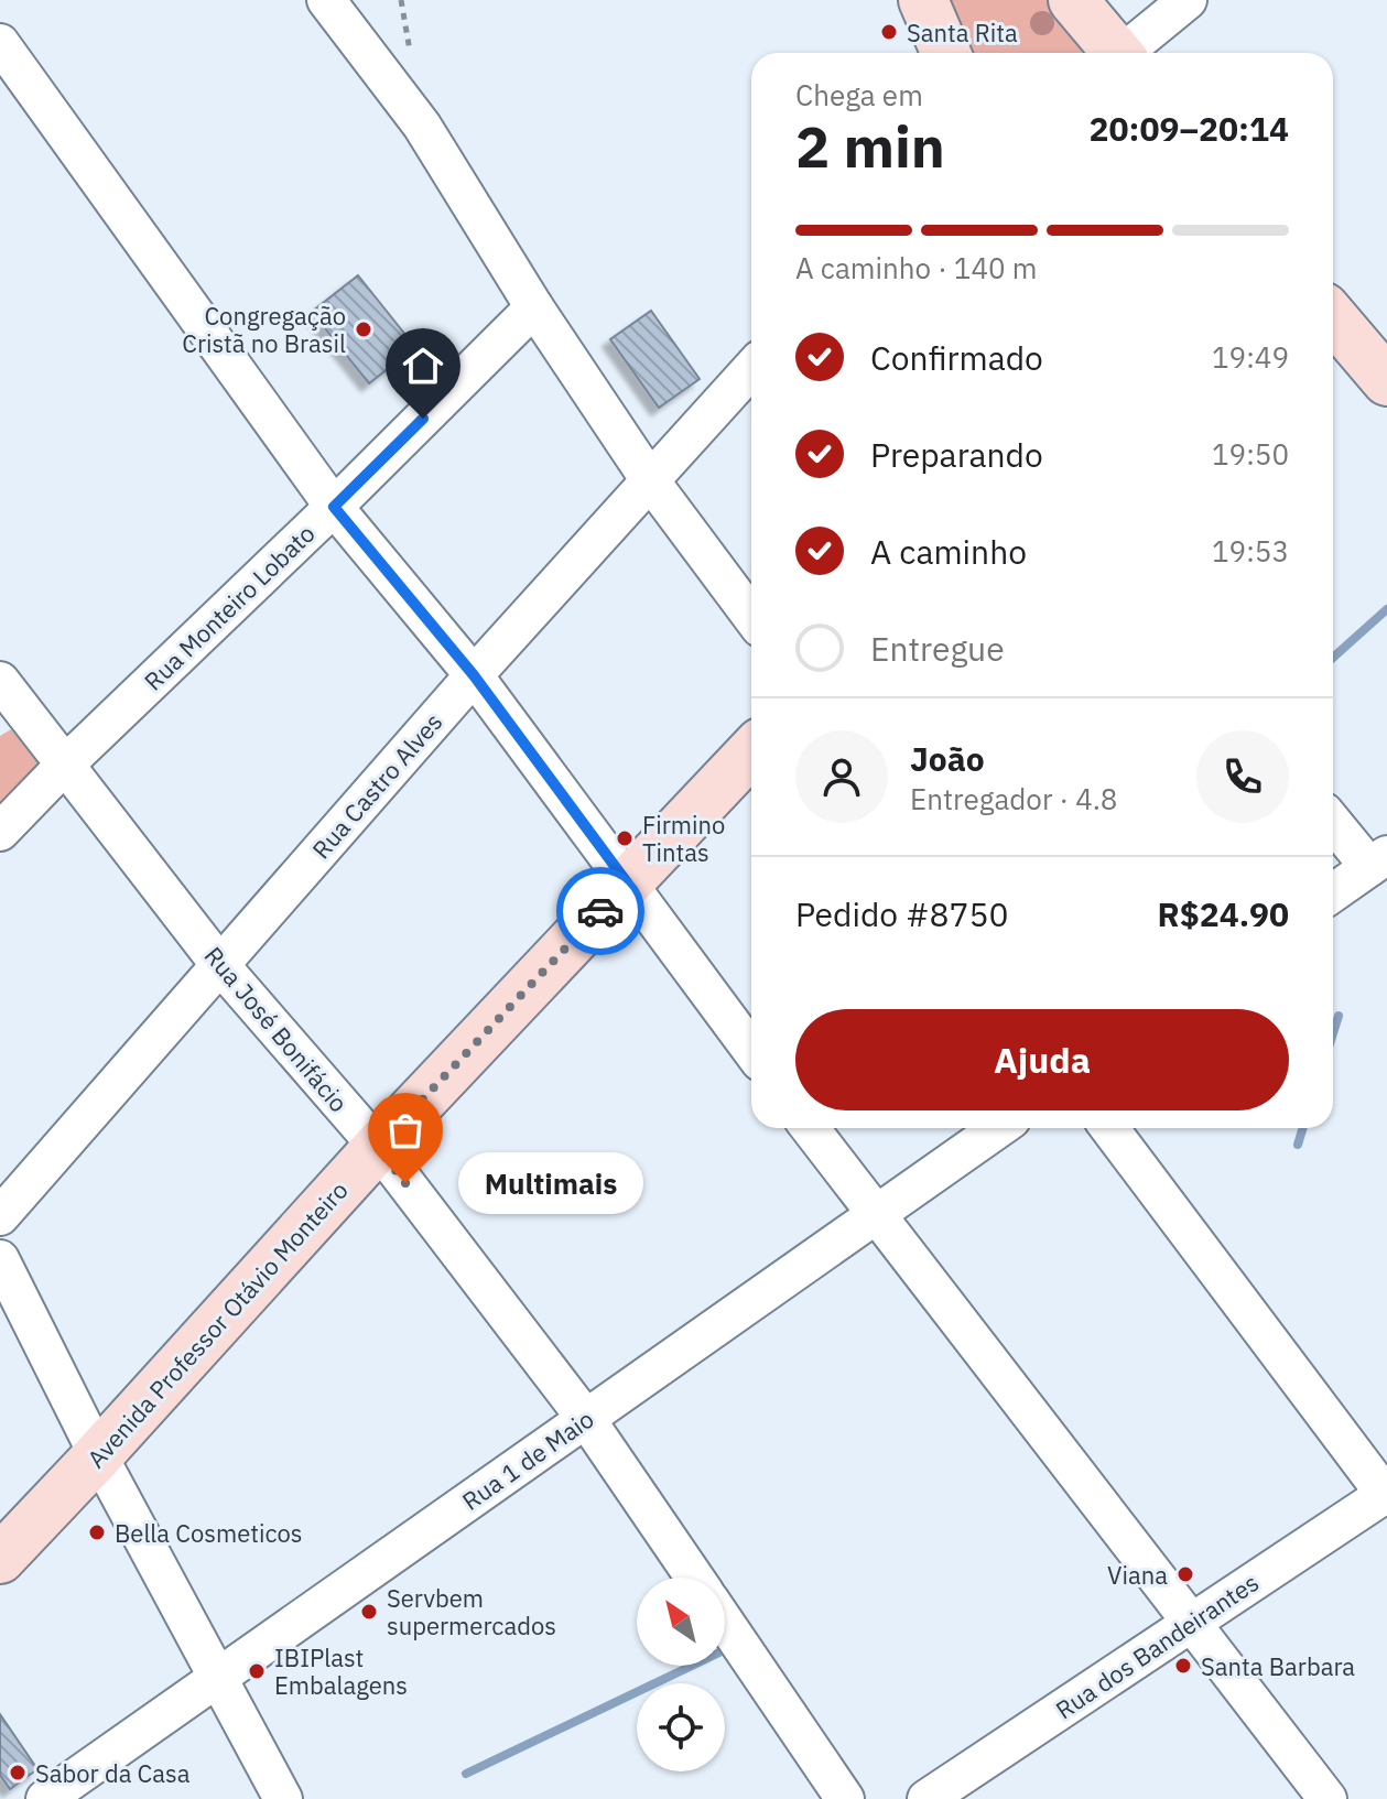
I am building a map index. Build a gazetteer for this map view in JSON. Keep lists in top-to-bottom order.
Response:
{
  "streets": {
    "main road": ["Avenida Professor Otávio Monteiro"],
    "street": [
      "Rua Monteiro Lobato",
      "Rua Castro Alves",
      "Rua José Bonifácio",
      "Rua 1 de Maio",
      "Rua dos Bandeirantes"
    ]
  },
  "crossings": [
    ["Rua Monteiro Lobato", "Rua José Bonifácio"],
    ["Rua Castro Alves", "Rua José Bonifácio"],
    ["Rua José Bonifácio", "Avenida Professor Otávio Monteiro"],
    ["Rua José Bonifácio", "Rua 1 de Maio"]
  ],
  "places": [
    "Santa Rita",
    "Congregação Cristã no Brasil",
    "Firmino Tintas",
    "Multimais",
    "Bella Cosmeticos",
    "Viana",
    "Servbem supermercados",
    "Santa Barbara",
    "IBIPlast Embalagens",
    "Sabor da Casa"
  ],
  "north": "top left",
  "page": {
    "heading": ["2 min", "Chega em", "20:09–20:14"],
    "panel": [
      "João",
      "Entregador · 4.8",
      "Pedido #8750",
      "R$24.90"
    ],
    "bar": "A caminho · 140 m",
    "list": [
      ["Confirmado", "19:49"],
      ["Preparando", "19:50"],
      ["A caminho", "19:53"],
      "Entregue"
    ],
    "buttons": "Ajuda",
    "bubble": "Multimais"
  }
}
